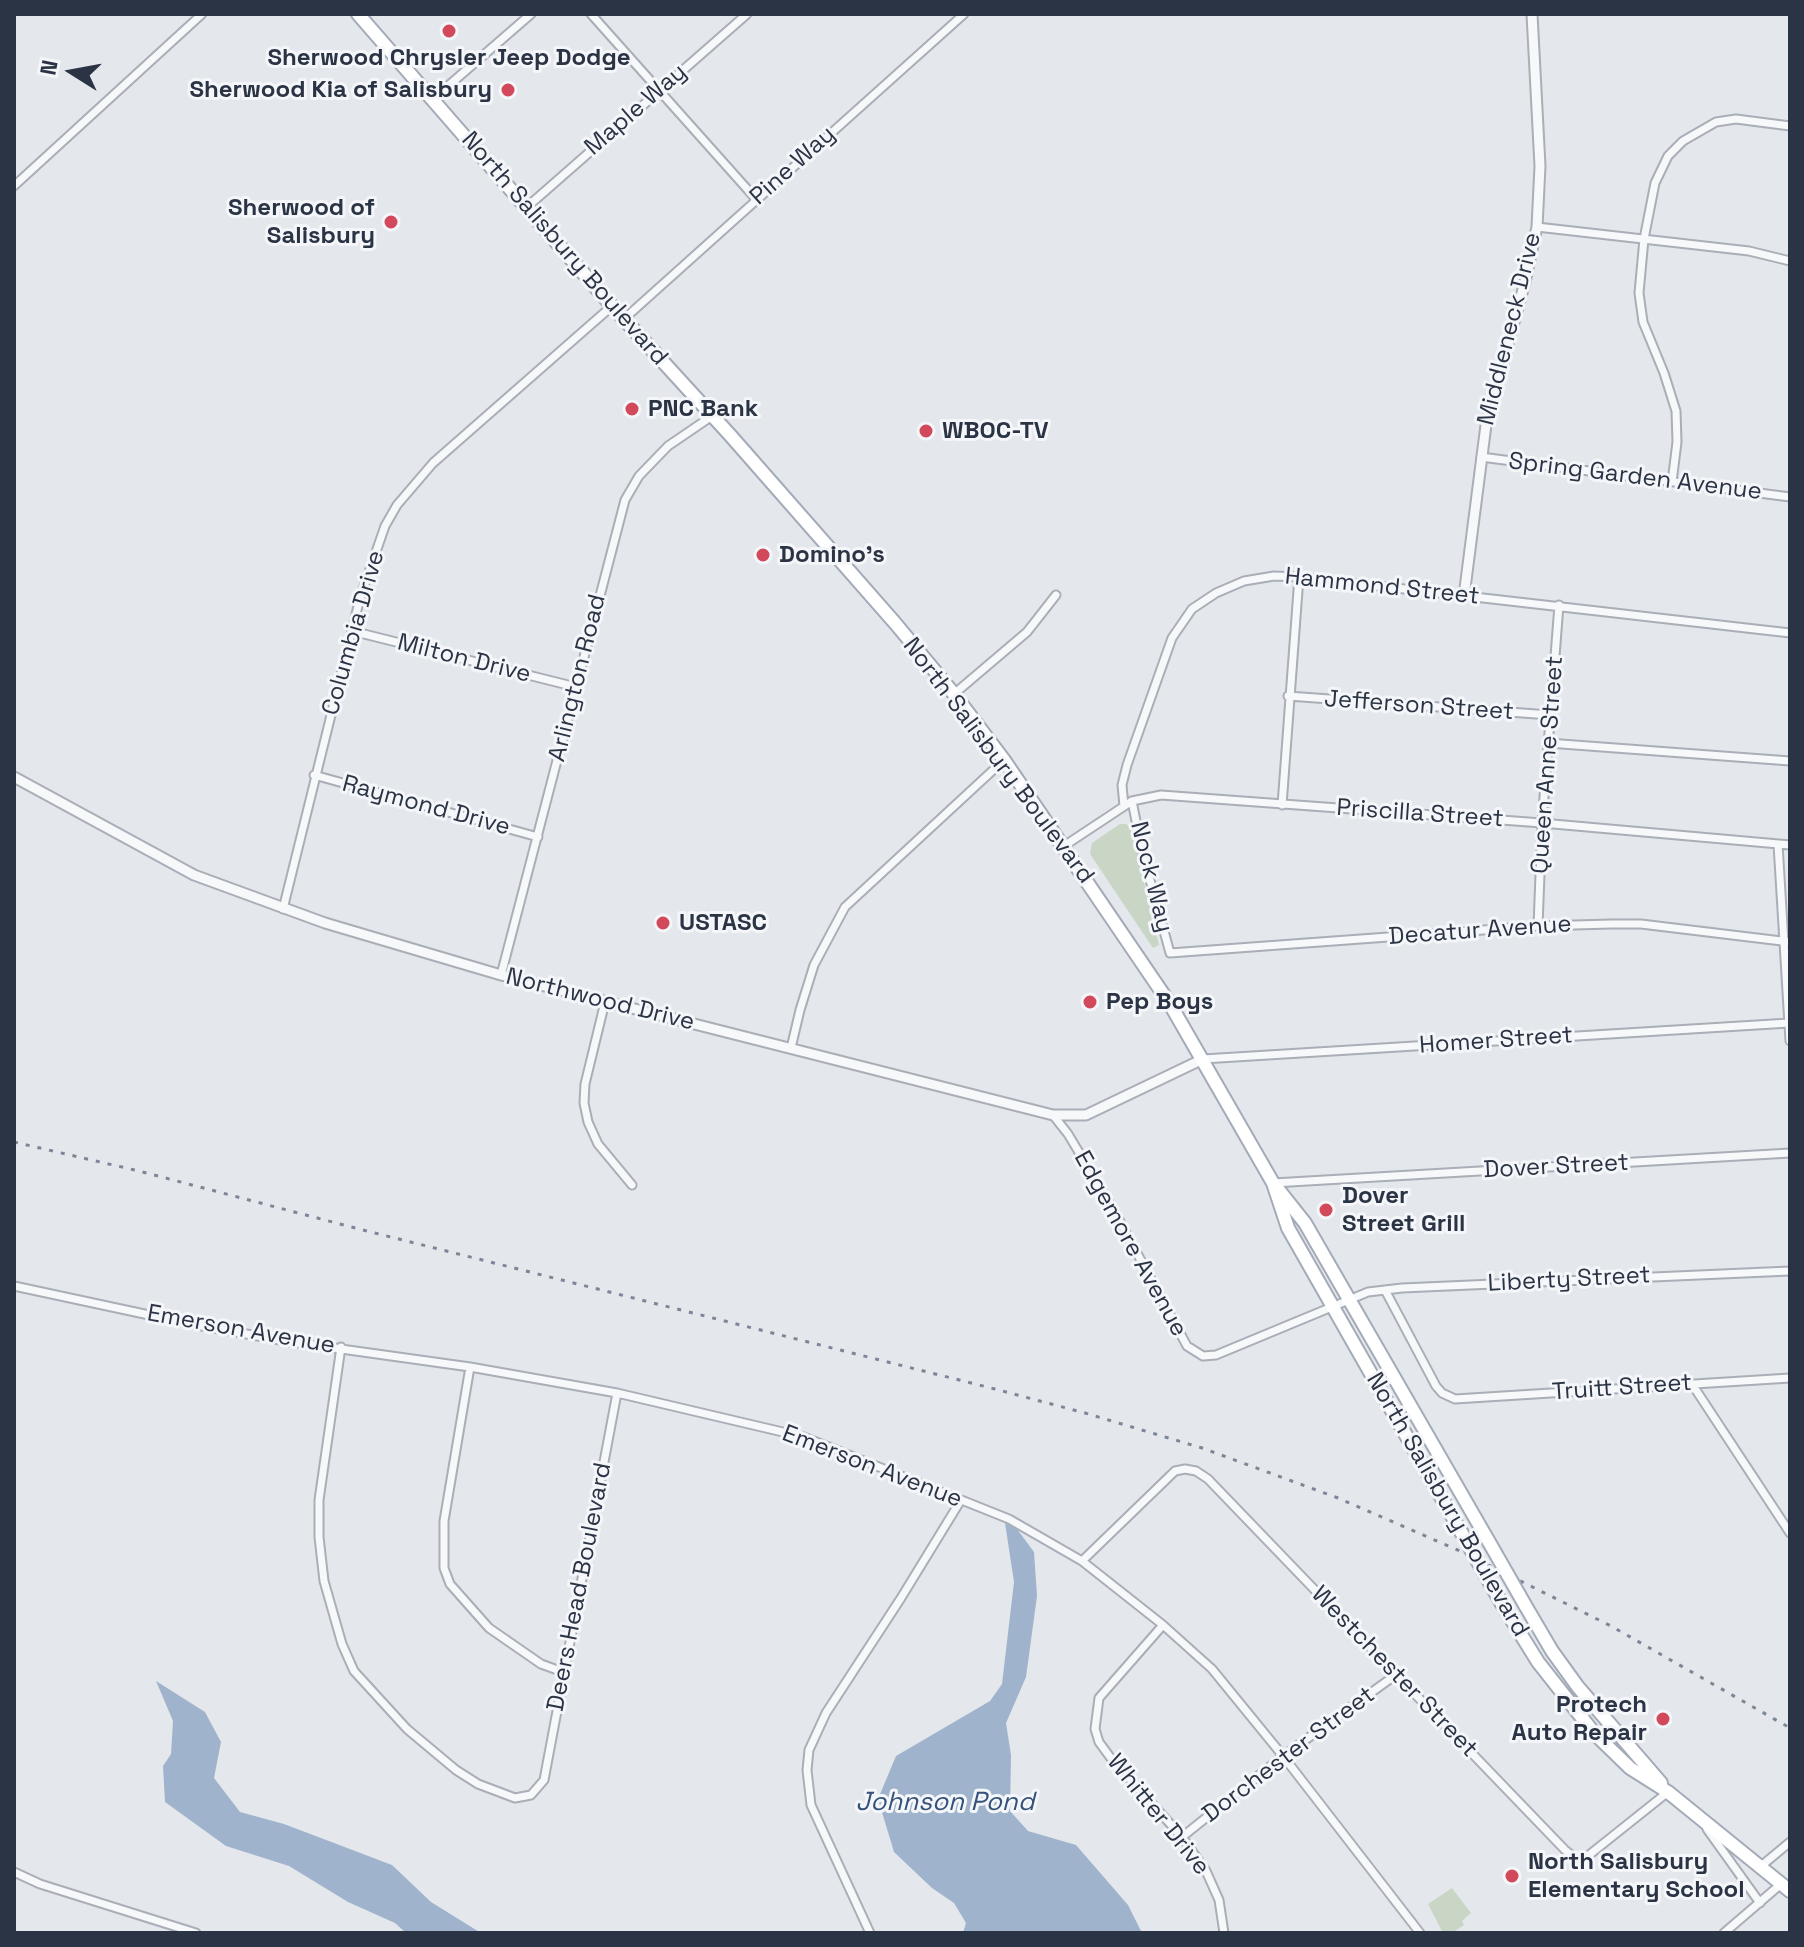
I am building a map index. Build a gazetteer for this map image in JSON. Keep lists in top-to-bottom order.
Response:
{
  "streets": {
    "main road": ["North Salisbury Boulevard"],
    "street": [
      "Maple Way",
      "Pine Way",
      "Middleneck Drive",
      "Spring Garden Avenue",
      "Hammond Street",
      "Columbia Drive",
      "Milton Drive",
      "Arlington Road",
      "Jefferson Street",
      "Queen Anne Street",
      "Raymond Drive",
      "Priscilla Street",
      "Nock Way",
      "Decatur Avenue",
      "Northwood Drive",
      "Homer Street",
      "Dover Street",
      "Edgemore Avenue",
      "Liberty Street",
      "Emerson Avenue",
      "Truitt Street",
      "Deers Head Boulevard",
      "Westchester Street",
      "Dorchester Street",
      "Whitter Drive"
    ]
  },
  "crossings": [
    ["Maple Way", "North Salisbury Boulevard"],
    ["Pine Way", "North Salisbury Boulevard"],
    ["North Salisbury Boulevard", "Columbia Drive"],
    ["North Salisbury Boulevard", "Arlington Road"],
    ["North Salisbury Boulevard", "Priscilla Street"],
    ["North Salisbury Boulevard", "Northwood Drive"],
    ["North Salisbury Boulevard", "Homer Street"],
    ["North Salisbury Boulevard", "Dover Street"],
    ["North Salisbury Boulevard", "Edgemore Avenue"],
    ["North Salisbury Boulevard", "Liberty Street"],
    ["North Salisbury Boulevard", "Westchester Street"],
    ["Middleneck Drive", "Spring Garden Avenue"],
    ["Middleneck Drive", "Hammond Street"],
    ["Hammond Street", "Queen Anne Street"],
    ["Hammond Street", "Priscilla Street"],
    ["Columbia Drive", "Milton Drive"],
    ["Columbia Drive", "Raymond Drive"],
    ["Columbia Drive", "Northwood Drive"],
    ["Milton Drive", "Arlington Road"],
    ["Arlington Road", "Raymond Drive"],
    ["Arlington Road", "Northwood Drive"],
    ["Jefferson Street", "Queen Anne Street"],
    ["Queen Anne Street", "Priscilla Street"],
    ["Queen Anne Street", "Decatur Avenue"],
    ["Priscilla Street", "Nock Way"],
    ["Nock Way", "Decatur Avenue"],
    ["Northwood Drive", "Homer Street"],
    ["Northwood Drive", "Edgemore Avenue"],
    ["Edgemore Avenue", "Liberty Street"],
    ["Liberty Street", "Truitt Street"],
    ["Emerson Avenue", "Deers Head Boulevard"],
    ["Emerson Avenue", "Westchester Street"],
    ["Emerson Avenue", "Dorchester Street"],
    ["Emerson Avenue", "Whitter Drive"],
    ["Westchester Street", "Dorchester Street"],
    ["Dorchester Street", "Whitter Drive"]
  ],
  "water": ["Johnson Pond"],
  "places": [
    "Sherwood Chrysler Jeep Dodge",
    "Sherwood Kia of Salisbury",
    "Sherwood of Salisbury",
    "PNC Bank",
    "WBOC-TV",
    "Domino's",
    "USTASC",
    "Pep Boys",
    "Dover Street Grill",
    "Protech Auto Repair",
    "North Salisbury Elementary School"
  ],
  "north": "left"
}
